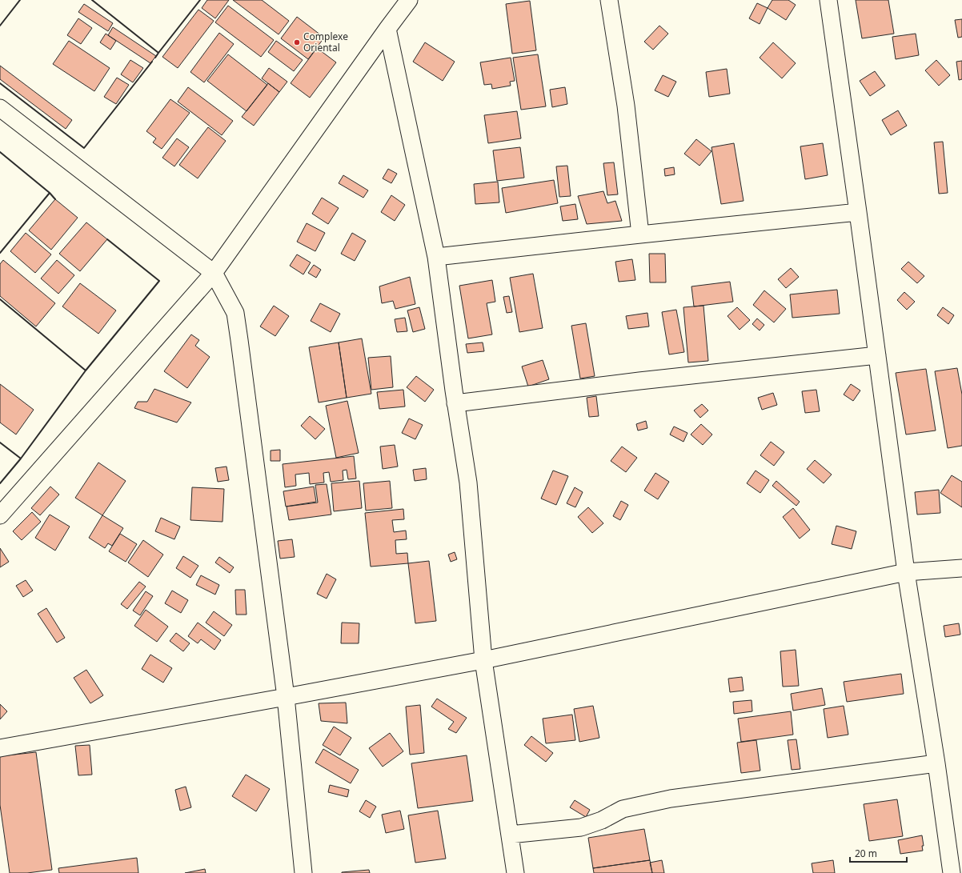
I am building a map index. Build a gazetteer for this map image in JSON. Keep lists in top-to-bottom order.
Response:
{
  "places": ["Complexe Oriental"],
  "scale_bar": "20 m"
}
